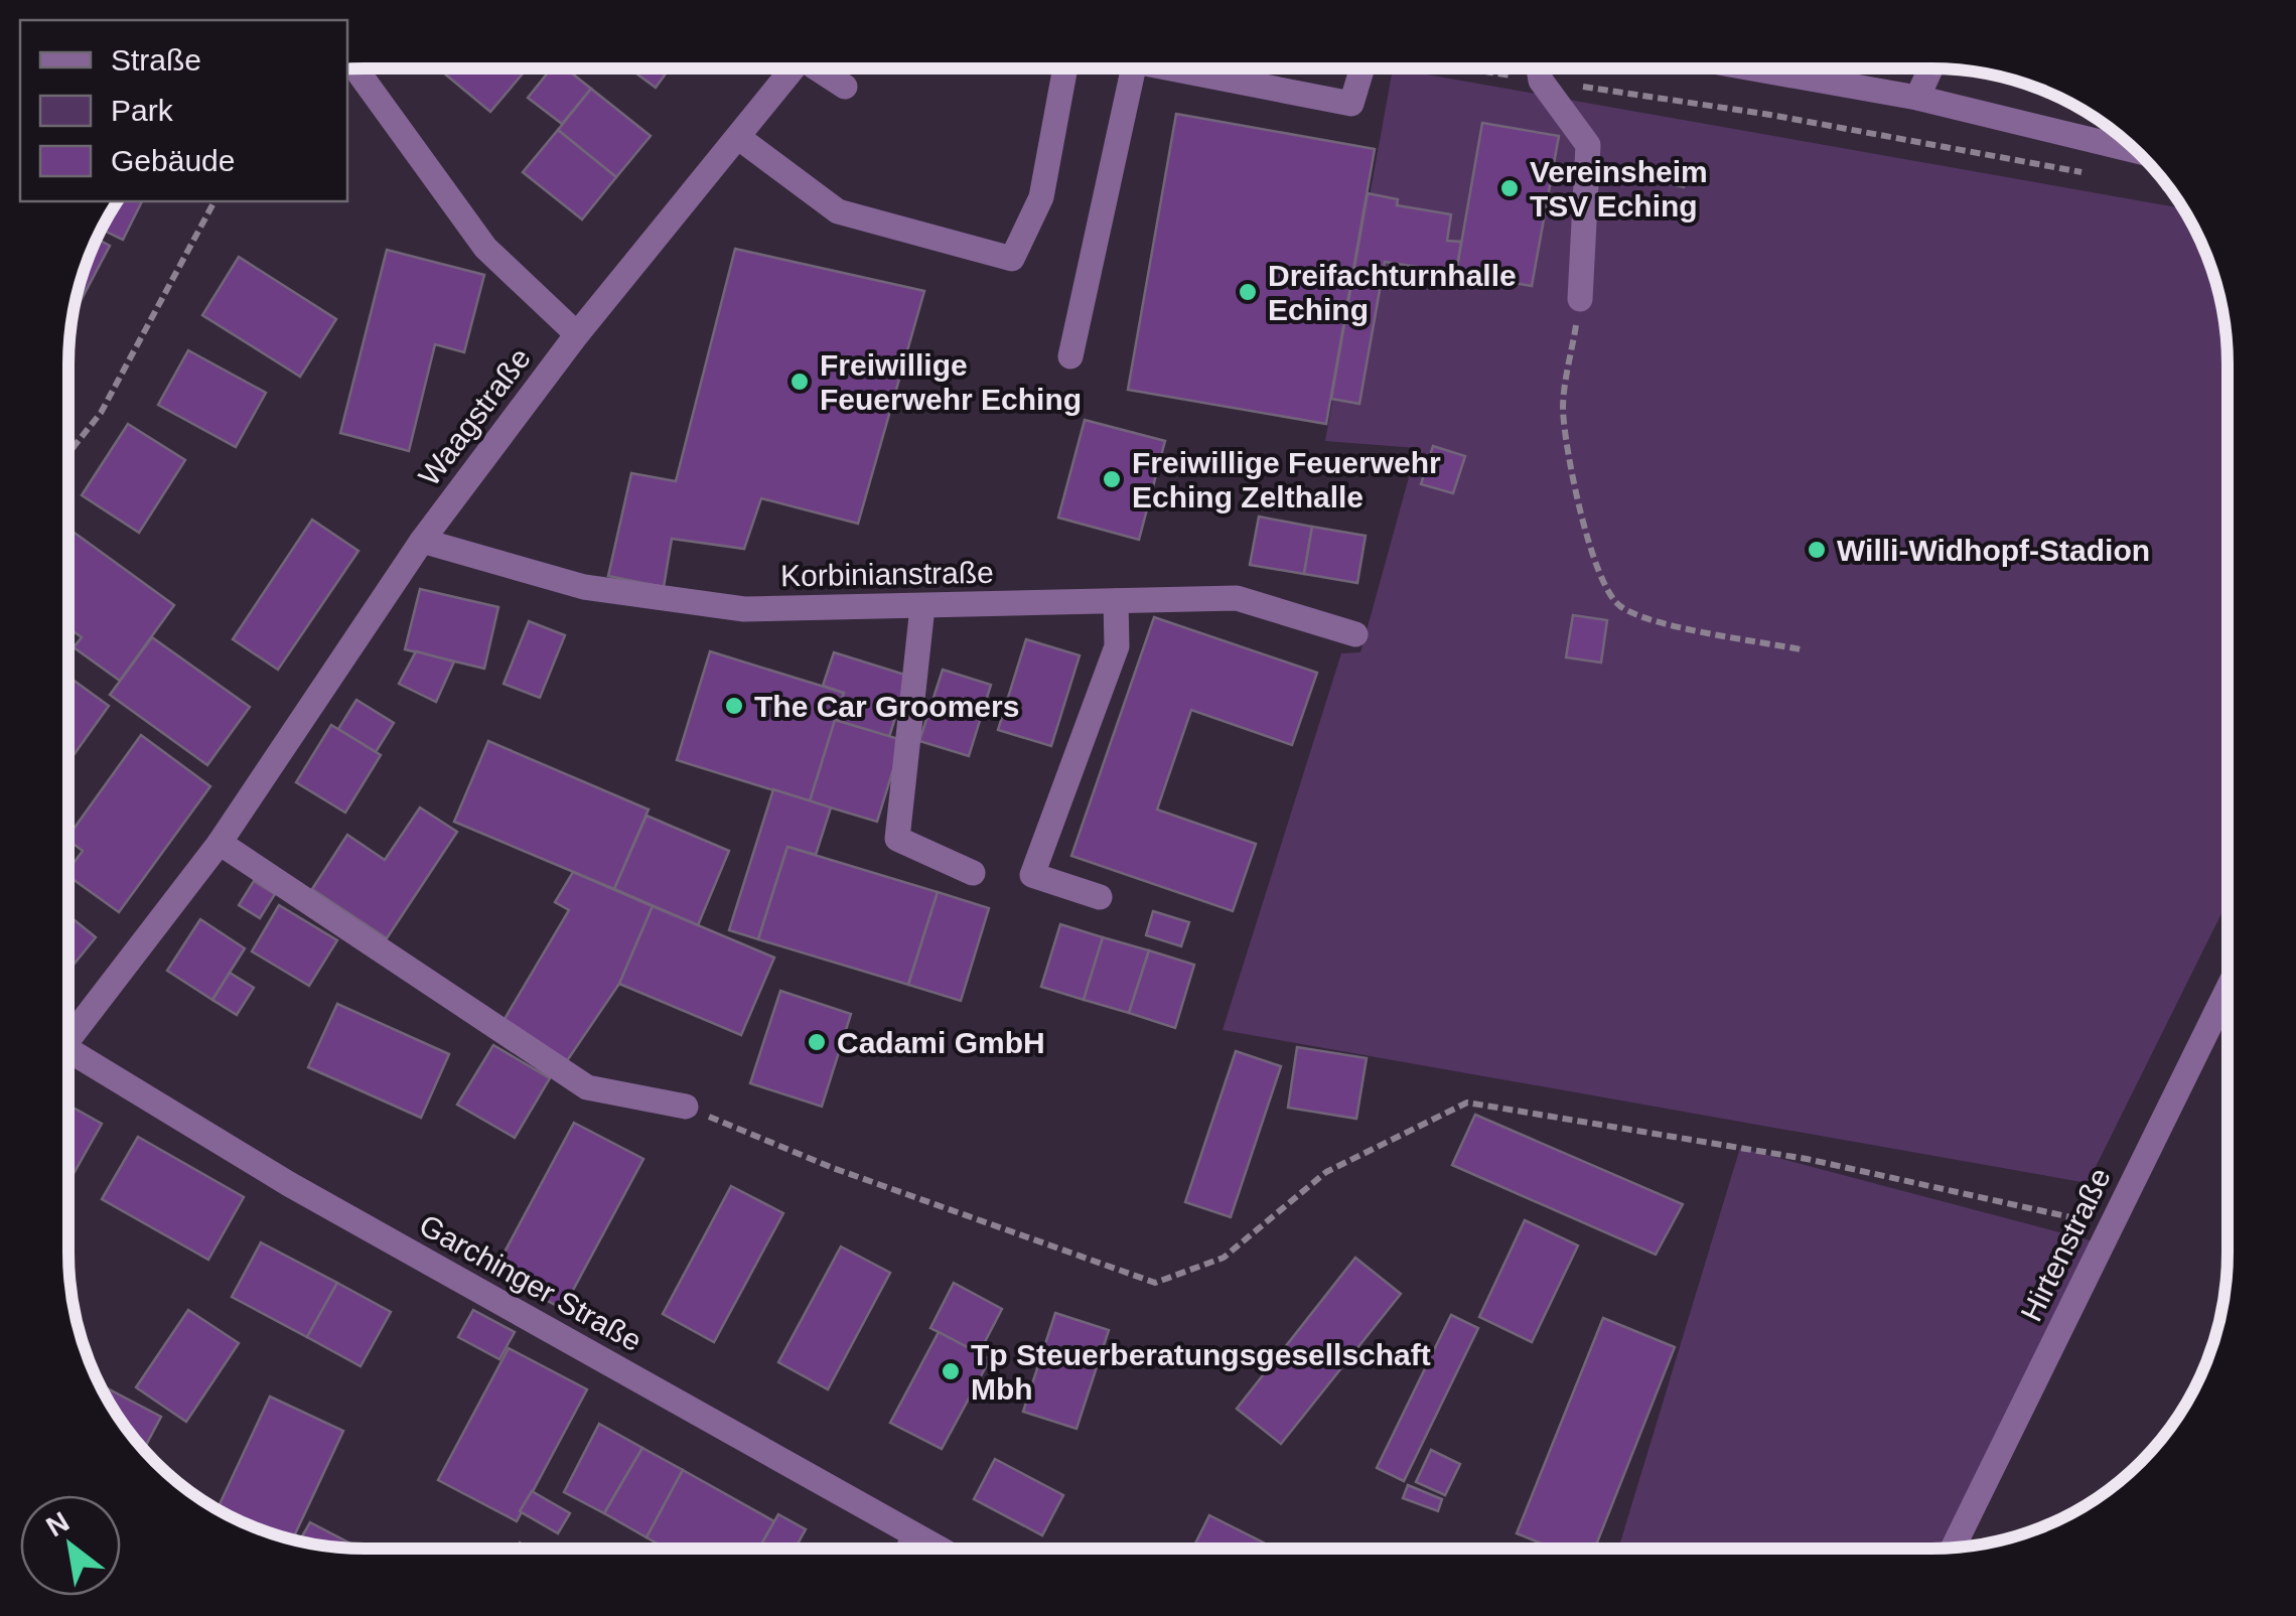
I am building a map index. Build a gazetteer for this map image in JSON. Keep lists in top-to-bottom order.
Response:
{
  "streets": {
    "street": [
      "Waagstraße",
      "Korbinianstraße",
      "Hirtenstraße",
      "Garchinger Straße"
    ]
  },
  "crossings": [
    ["Waagstraße", "Korbinianstraße"]
  ],
  "places": [
    "Vereinsheim TSV Eching",
    "Dreifachturnhalle Eching",
    "Freiwillige Feuerwehr Eching",
    "Freiwillige Feuerwehr Eching Zelthalle",
    "Willi-Widhopf-Stadion",
    "The Car Groomers",
    "Cadami GmbH",
    "Tp Steuerberatungsgesellschaft Mbh"
  ],
  "legend": ["Straße", "Park", "Gebäude"],
  "north": "top left"
}
